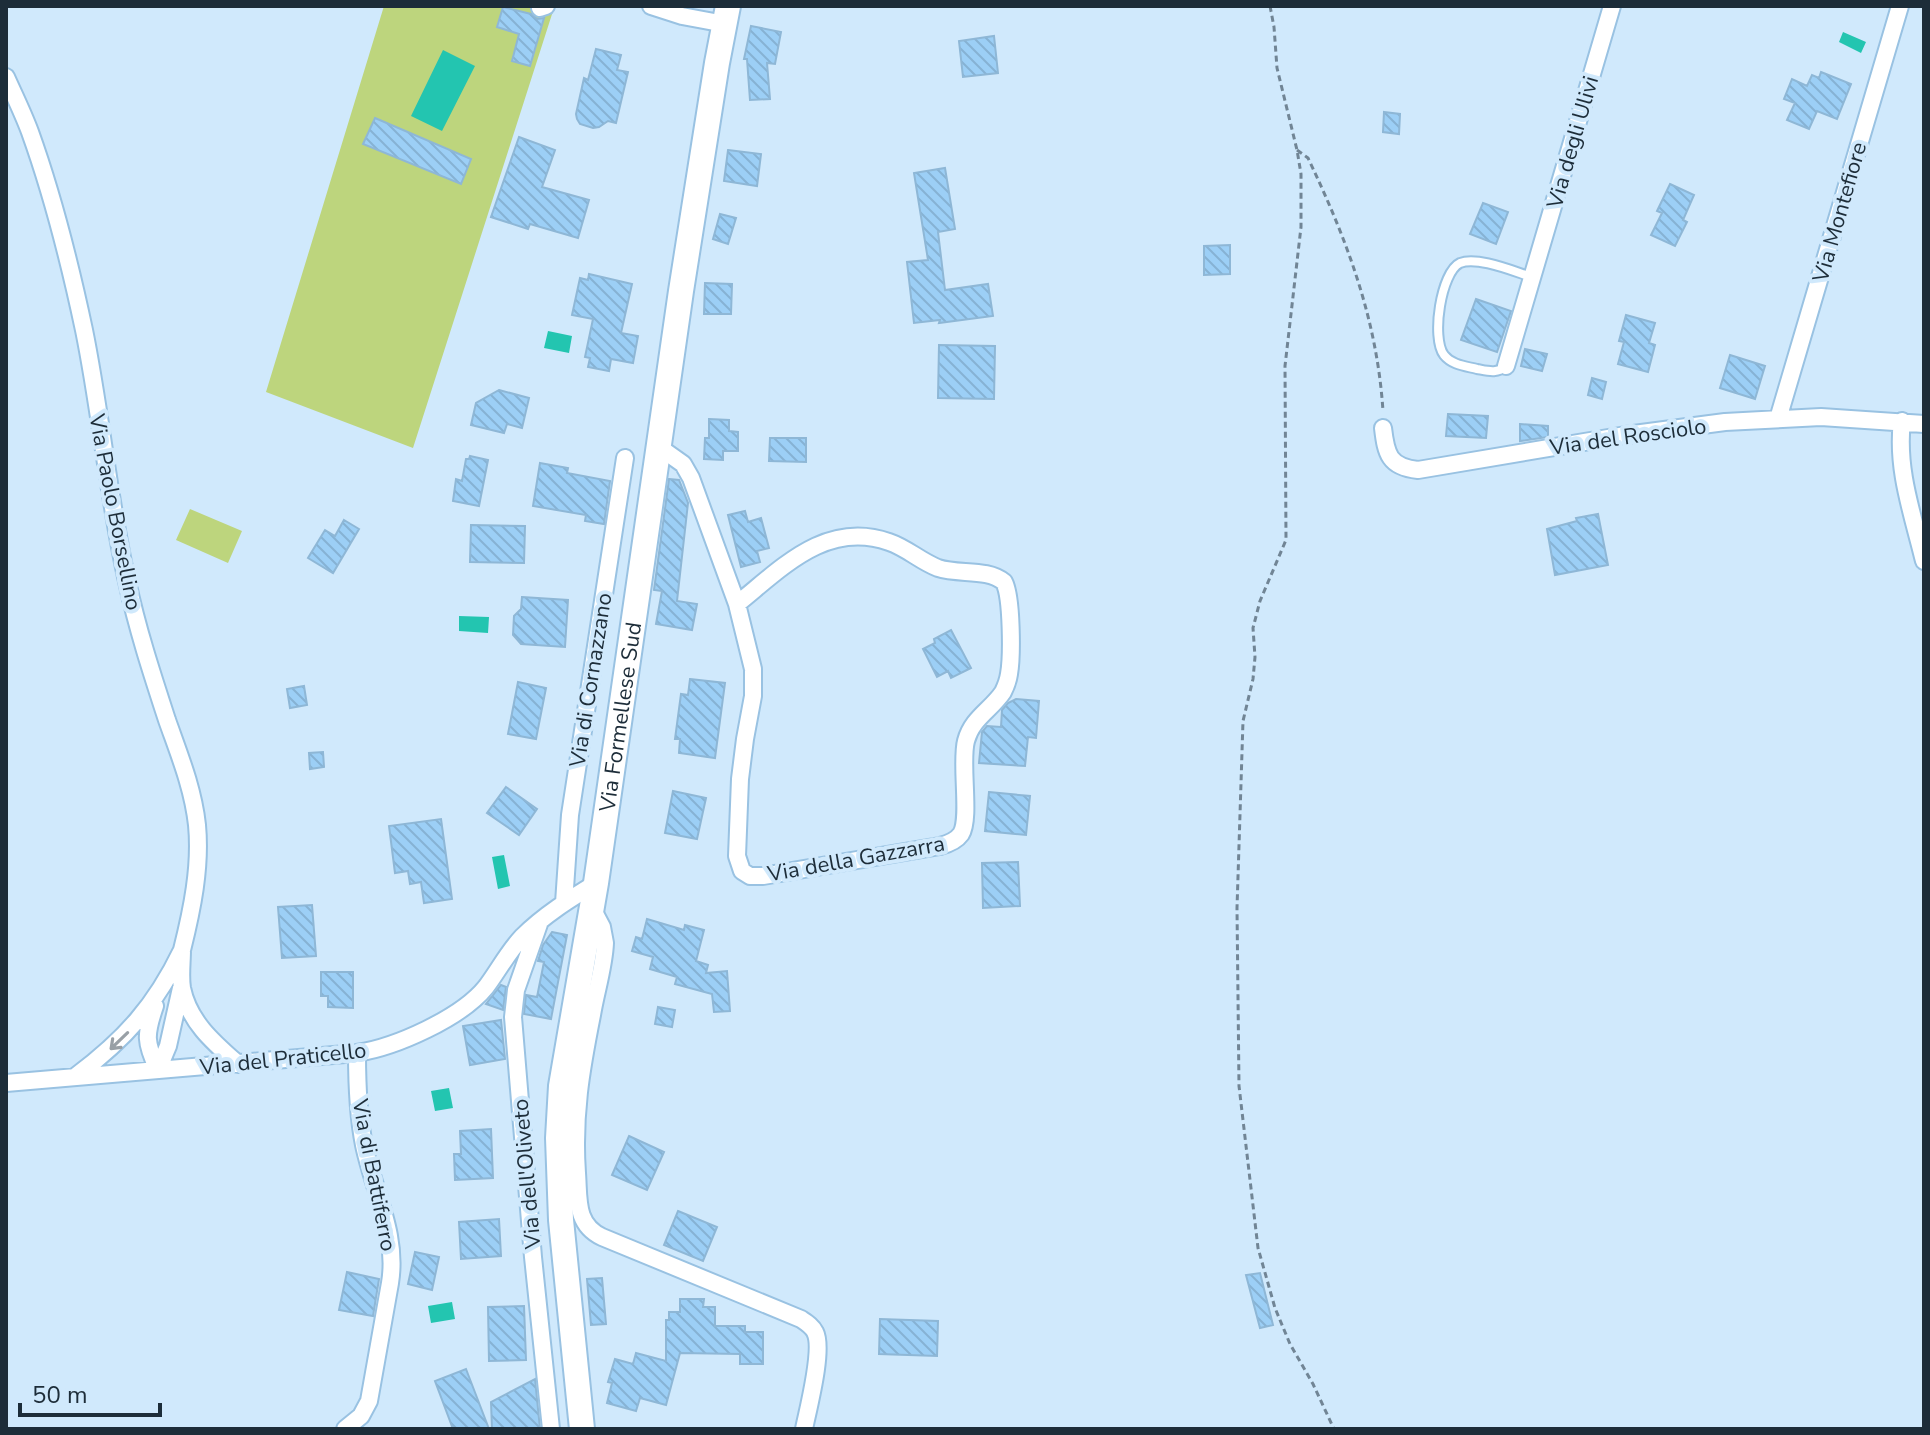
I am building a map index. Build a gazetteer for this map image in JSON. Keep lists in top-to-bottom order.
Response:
{
  "streets": {
    "street": [
      "Via degli Ulivi",
      "Via Montefiore",
      "Via del Rosciolo",
      "Via Paolo Borsellino",
      "Via di Cornazzano",
      "Via Formellese Sud",
      "Via della Gazzarra",
      "Via del Praticello",
      "Via dell'Oliveto",
      "Via di Battiferro"
    ]
  },
  "crossings": [
    ["Via Montefiore", "Via del Rosciolo"],
    ["Via di Cornazzano", "Via del Praticello"],
    ["Via Formellese Sud", "Via della Gazzarra"],
    ["Via Formellese Sud", "Via del Praticello"],
    ["Via del Praticello", "Via dell'Oliveto"],
    ["Via del Praticello", "Via di Battiferro"]
  ],
  "scale_bar": "50 m"
}
